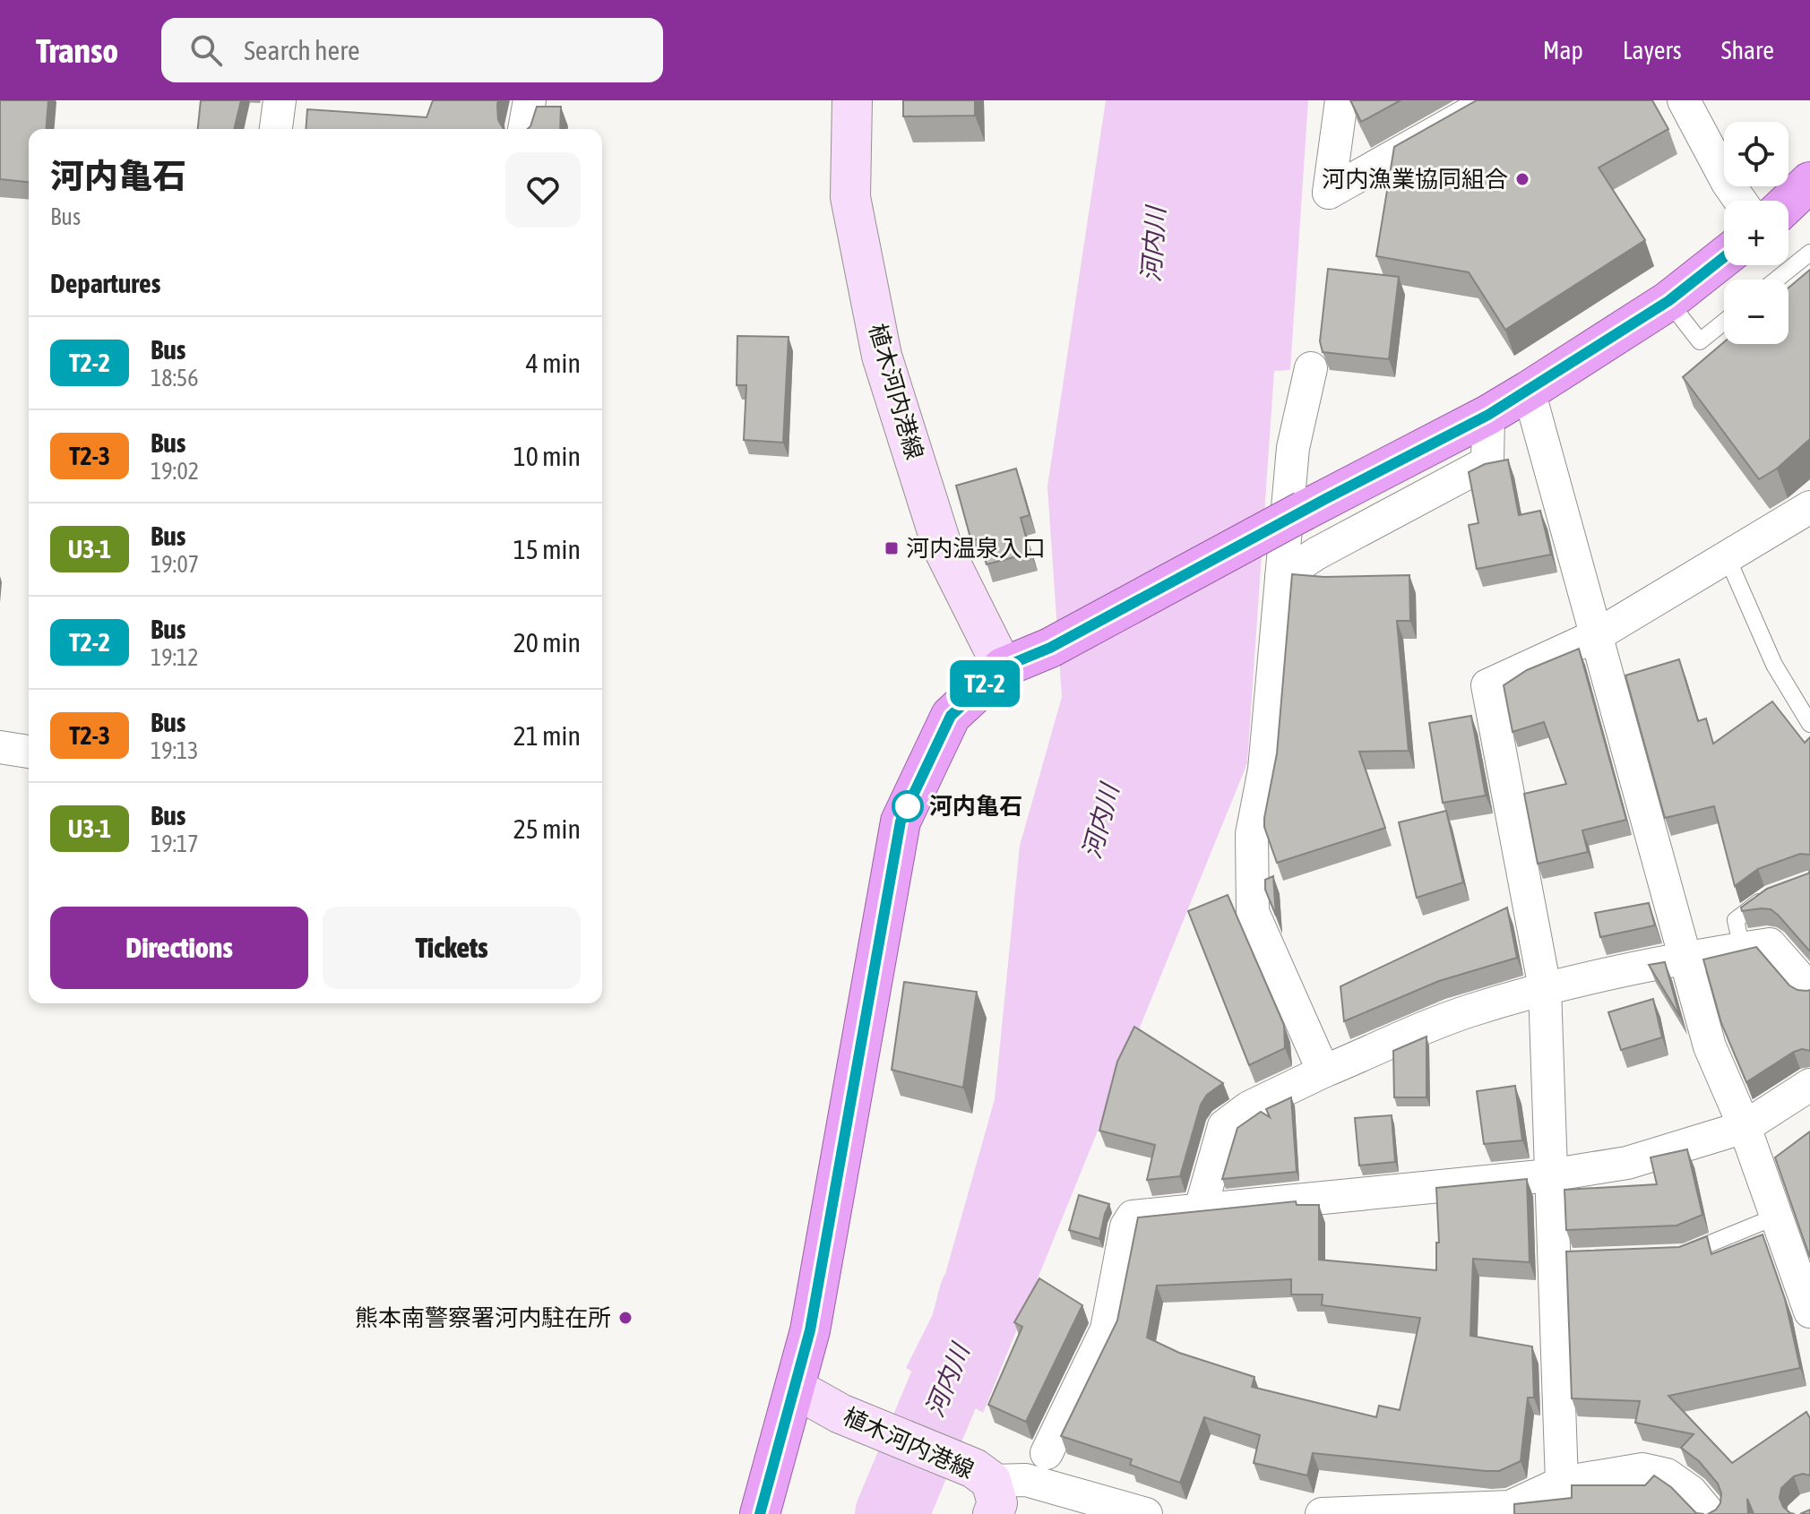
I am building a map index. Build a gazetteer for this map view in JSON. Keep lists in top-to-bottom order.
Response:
{
  "streets": {
    "main road": ["植木河内港線"]
  },
  "water": ["河内川"],
  "places": {
    "other": ["河内漁業協同組合", "河内亀石", "熊本南警察署河内駐在所"],
    "transit": ["河内温泉入口"]
  },
  "lines": ["bus line T2-2"],
  "page": {
    "header": "Transo",
    "search": "Search here",
    "nav": ["Map", "Layers", "Share"],
    "on_map": "T2-2",
    "map_buttons": ["+", "−"],
    "heading": [
      ["河内亀石", "Bus"],
      "Departures"
    ],
    "list": [
      {
        "mark": "T2-2",
        "name": "Bus",
        "note": "18:56",
        "value": "4 min"
      },
      {
        "mark": "T2-3",
        "name": "Bus",
        "note": "19:02",
        "value": "10 min"
      },
      {
        "mark": "U3-1",
        "name": "Bus",
        "note": "19:07",
        "value": "15 min"
      },
      {
        "mark": "T2-2",
        "name": "Bus",
        "note": "19:12",
        "value": "20 min"
      },
      {
        "mark": "T2-3",
        "name": "Bus",
        "note": "19:13",
        "value": "21 min"
      },
      {
        "mark": "U3-1",
        "name": "Bus",
        "note": "19:17",
        "value": "25 min"
      }
    ],
    "buttons": ["Directions", "Tickets"]
  }
}
